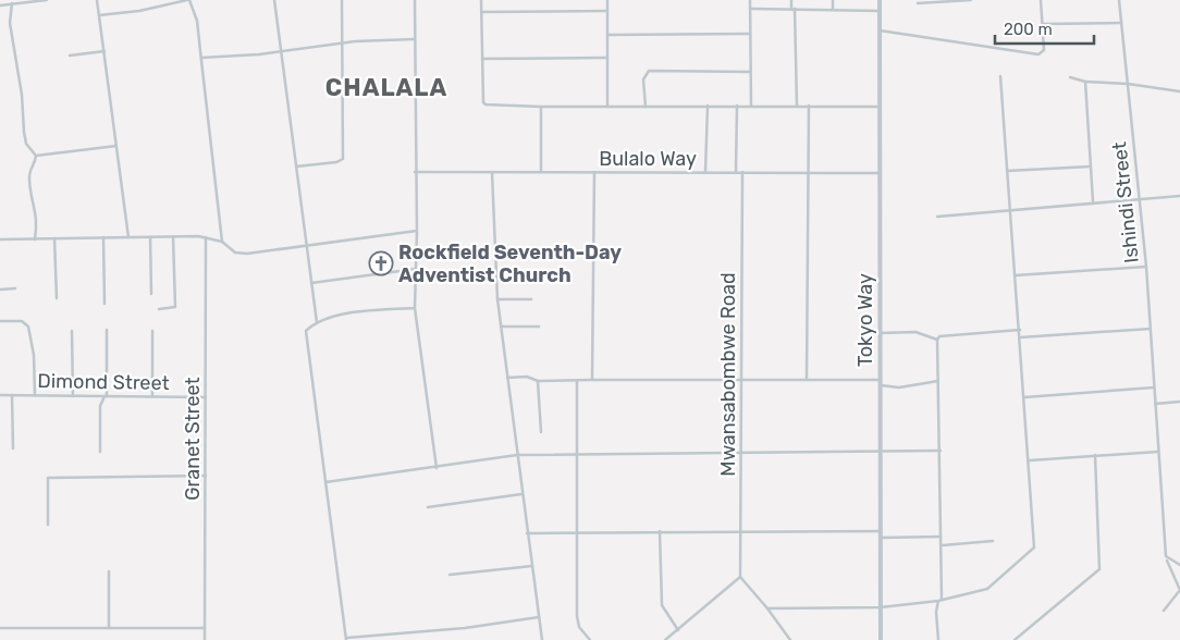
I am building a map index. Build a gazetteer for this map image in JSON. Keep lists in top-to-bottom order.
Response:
{
  "streets": {
    "street": [
      "Bulalo Way",
      "Ishindi Street",
      "Tokyo Way",
      "Mwansabombwe Road",
      "Dimond Street",
      "Granet Street"
    ]
  },
  "crossings": [
    ["Bulalo Way", "Tokyo Way"],
    ["Bulalo Way", "Mwansabombwe Road"],
    ["Dimond Street", "Granet Street"]
  ],
  "districts": ["CHALALA"],
  "places": {
    "church": ["Rockfield Seventh-Day Adventist Church"]
  },
  "scale_bar": "200 m"
}
